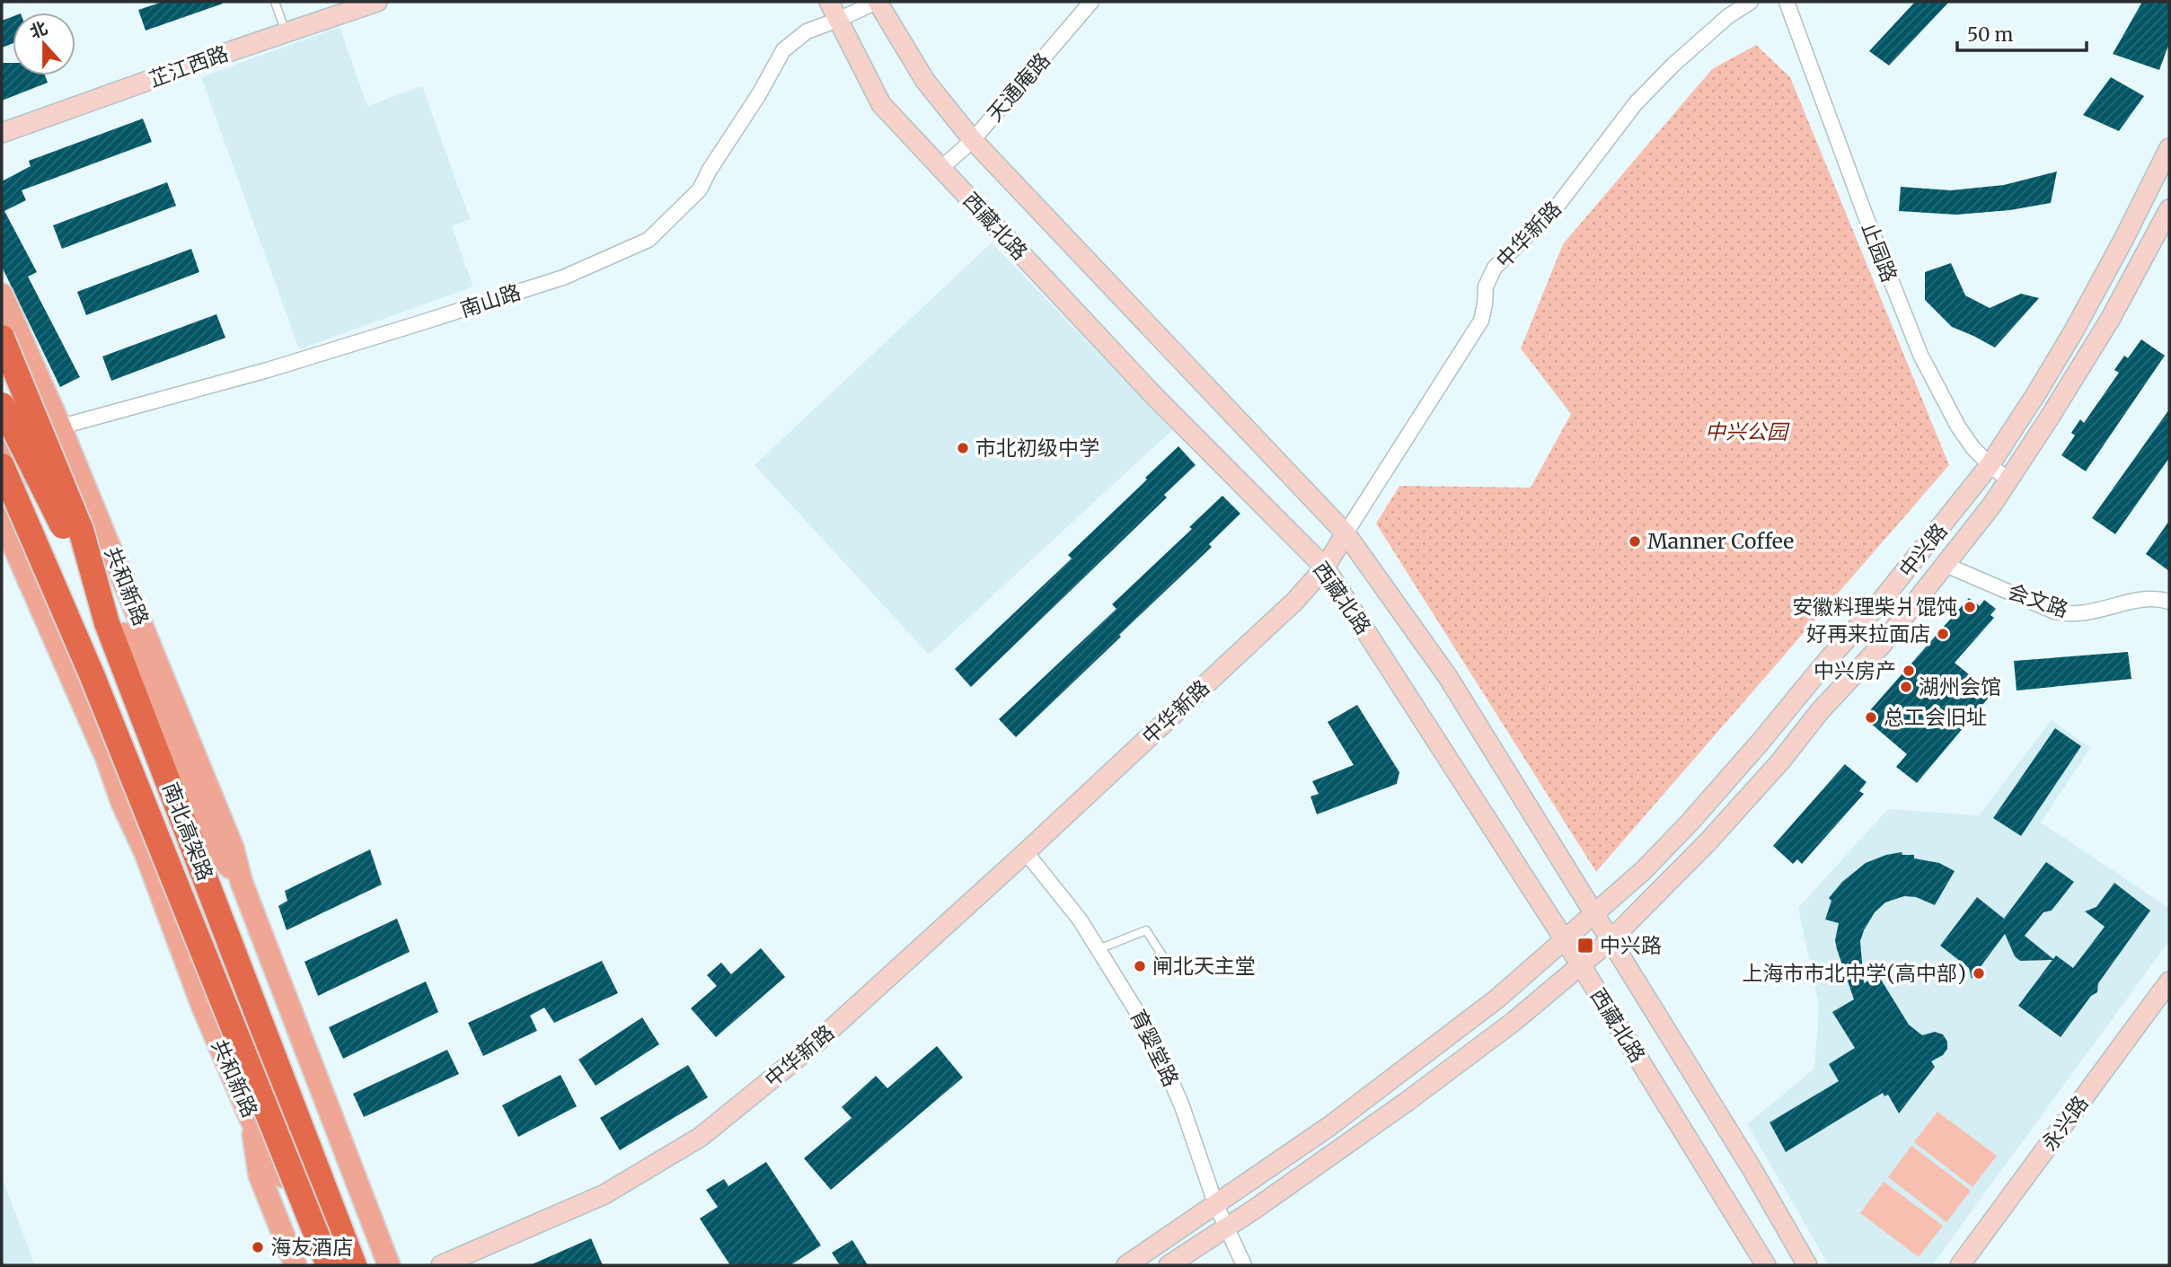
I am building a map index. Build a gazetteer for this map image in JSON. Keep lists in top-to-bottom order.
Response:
{
  "streets": {
    "highway": ["南北高架路"],
    "main road": [
      "芷江西路",
      "西藏北路",
      "中华新路",
      "中兴路",
      "共和新路",
      "永兴路"
    ],
    "street": [
      "天通庵路",
      "止园路",
      "南山路",
      "会文路",
      "育婴堂路"
    ]
  },
  "crossings": [
    ["天通庵路", "西藏北路"],
    ["西藏北路", "中华新路"],
    ["西藏北路", "南山路"],
    ["西藏北路", "中兴路"],
    ["中华新路", "育婴堂路"],
    ["止园路", "中兴路"],
    ["南山路", "共和新路"],
    ["中兴路", "会文路"],
    ["中兴路", "育婴堂路"]
  ],
  "parks": ["中兴公园"],
  "places": {
    "other": [
      "市北初级中学",
      "Manner Coffee",
      "安徽料理柴爿馄饨",
      "好再来拉面店",
      "中兴房产",
      "湖州会馆",
      "总工会旧址",
      "闸北天主堂",
      "上海市市北中学(高中部)",
      "海友酒店"
    ],
    "transit": ["中兴路"]
  },
  "scale_bar": "50 m",
  "north": "top"
}
